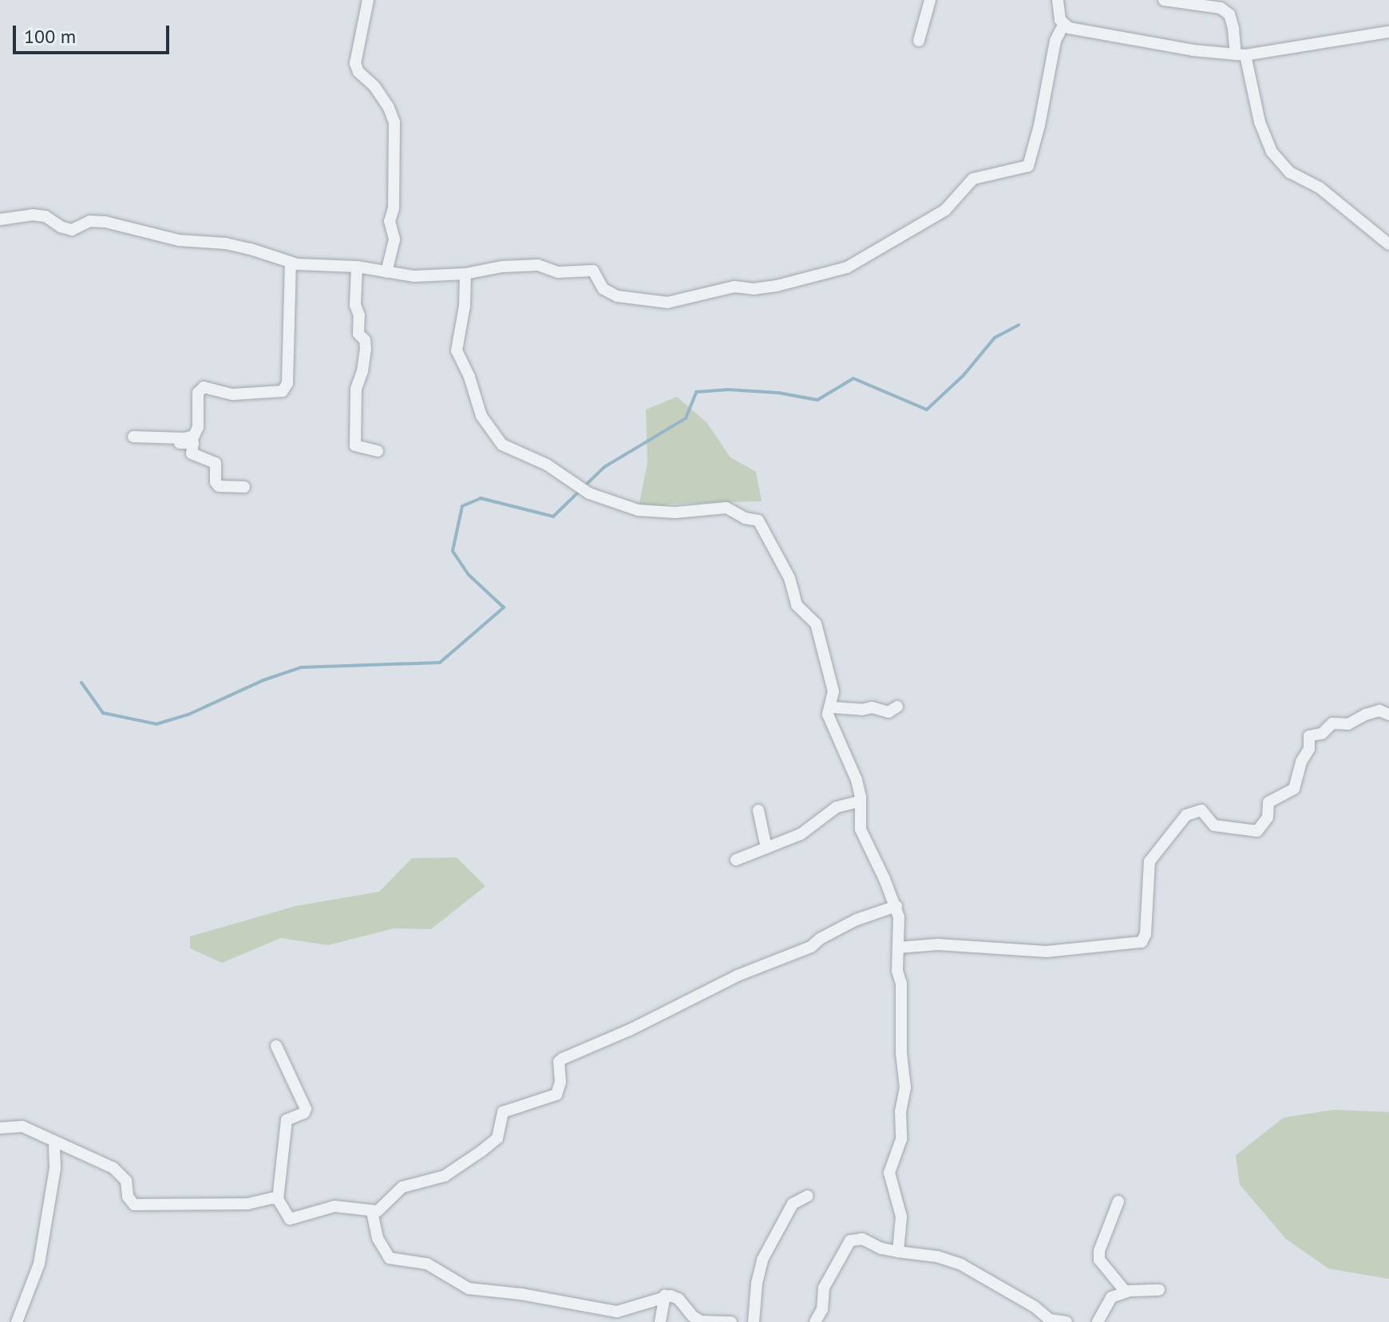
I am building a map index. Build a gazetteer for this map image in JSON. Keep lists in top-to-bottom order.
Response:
{
  "scale_bar": "100 m"
}
